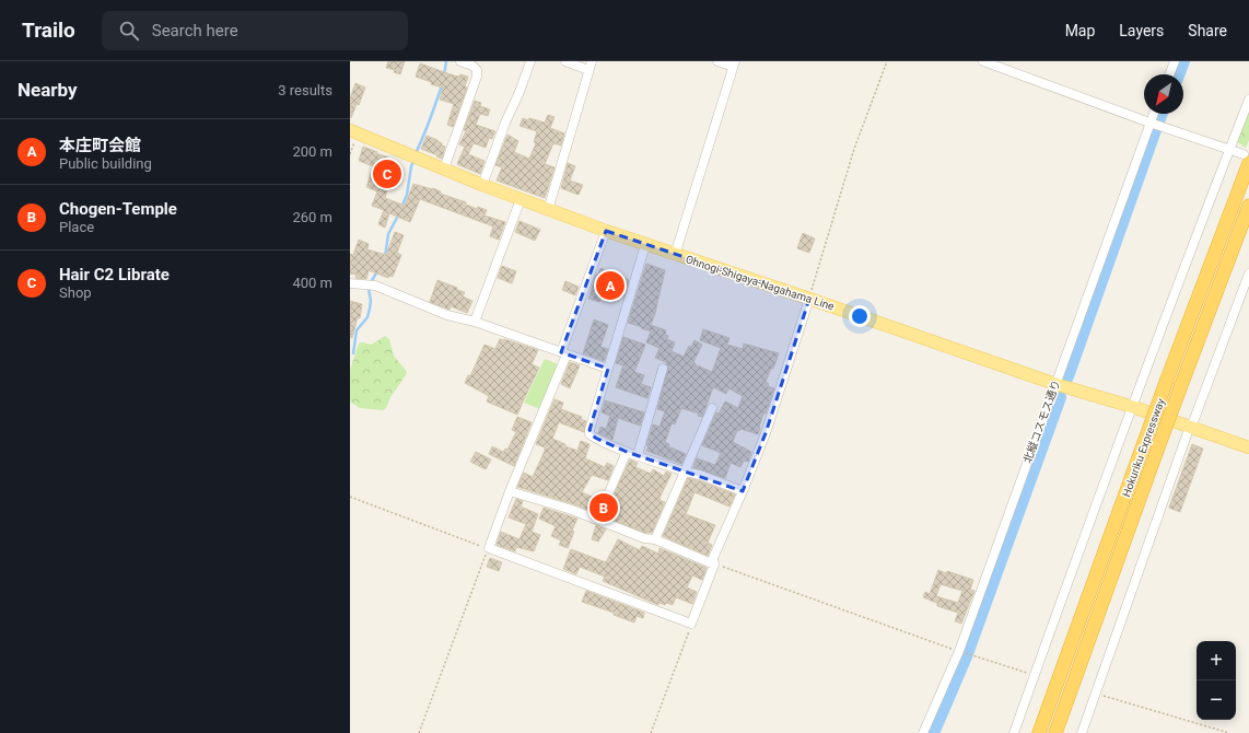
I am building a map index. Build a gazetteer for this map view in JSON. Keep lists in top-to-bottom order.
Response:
{
  "streets": {
    "highway": ["Hokuriku Expressway"],
    "main road": ["Ohnogi-Shigaya-Nagahama Line"],
    "street": ["北縦コスモス通り"]
  },
  "crossings": [
    ["Ohnogi-Shigaya-Nagahama Line", "北縦コスモス通り"]
  ],
  "north": "bottom left",
  "page": {
    "header": "Trailo",
    "search": "Search here",
    "nav": ["Map", "Layers", "Share"],
    "heading": ["Nearby", "3 results"],
    "list": [
      {
        "mark": "A",
        "name": "本庄町会館",
        "note": "Public building",
        "value": "200 m"
      },
      {
        "mark": "B",
        "name": "Chogen-Temple",
        "note": "Place",
        "value": "260 m"
      },
      {
        "mark": "C",
        "name": "Hair C2 Librate",
        "note": "Shop",
        "value": "400 m"
      }
    ],
    "pins": ["C", "A", "B"],
    "map_buttons": ["+", "−"]
  }
}
